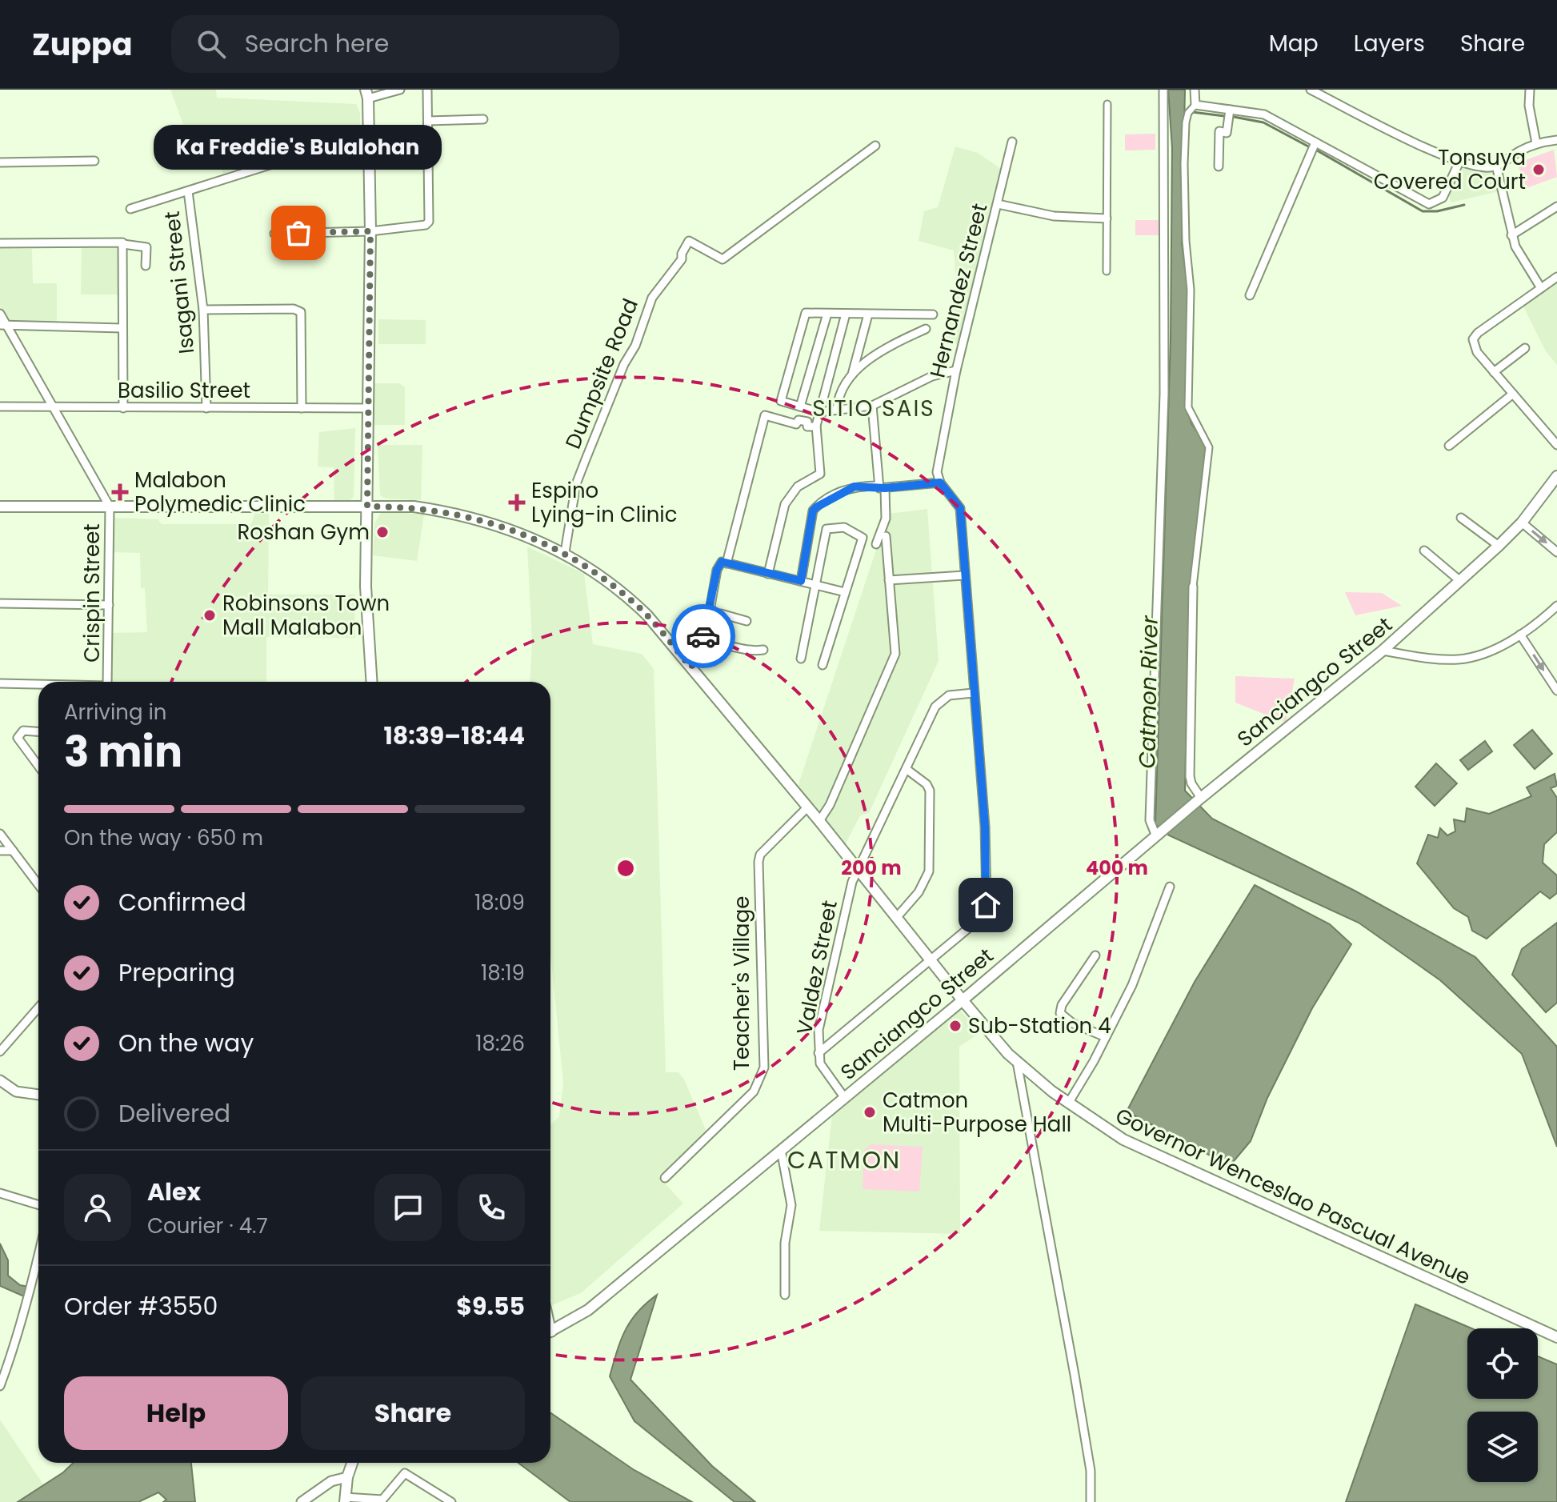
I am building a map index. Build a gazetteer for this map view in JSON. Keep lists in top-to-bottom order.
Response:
{
  "streets": {
    "main road": ["Sanciangco Street", "Governor Wenceslao Pascual Avenue"],
    "street": [
      "Isagani Street",
      "Hernandez Street",
      "Dumpsite Road",
      "Basilio Street",
      "Crispin Street",
      "Valdez Street",
      "Teacher's Village"
    ]
  },
  "crossings": [
    ["Isagani Street", "Basilio Street"],
    ["Dumpsite Road", "Governor Wenceslao Pascual Avenue"],
    ["Crispin Street", "Governor Wenceslao Pascual Avenue"],
    ["Sanciangco Street", "Valdez Street"],
    ["Sanciangco Street", "Governor Wenceslao Pascual Avenue"],
    ["Valdez Street", "Governor Wenceslao Pascual Avenue"],
    ["Teacher's Village", "Governor Wenceslao Pascual Avenue"]
  ],
  "districts": ["SITIO SAIS", "CATMON"],
  "water": ["Catmon River"],
  "places": {
    "other": [
      "Tonsuya Covered Court",
      "Ka Freddie's Bulalohan",
      "Roshan Gym",
      "Robinsons Town Mall Malabon",
      "Sub-Station 4",
      "Catmon Multi-Purpose Hall"
    ],
    "health": ["Malabon Polymedic Clinic", "Espino Lying-in Clinic"]
  },
  "page": {
    "header": "Zuppa",
    "search": "Search here",
    "nav": ["Map", "Layers", "Share"],
    "bubble": "Ka Freddie's Bulalohan",
    "heading": ["3 min", "Arriving in", "18:39–18:44"],
    "panel": [
      "Alex",
      "Courier · 4.7",
      "Order #3550",
      "$9.55"
    ],
    "bar": "On the way · 650 m",
    "list": [
      ["Confirmed", "18:09"],
      ["Preparing", "18:19"],
      ["On the way", "18:26"],
      "Delivered"
    ],
    "buttons": ["Help", "Share"]
  },
  "rings": ["200 m", "400 m"]
}
